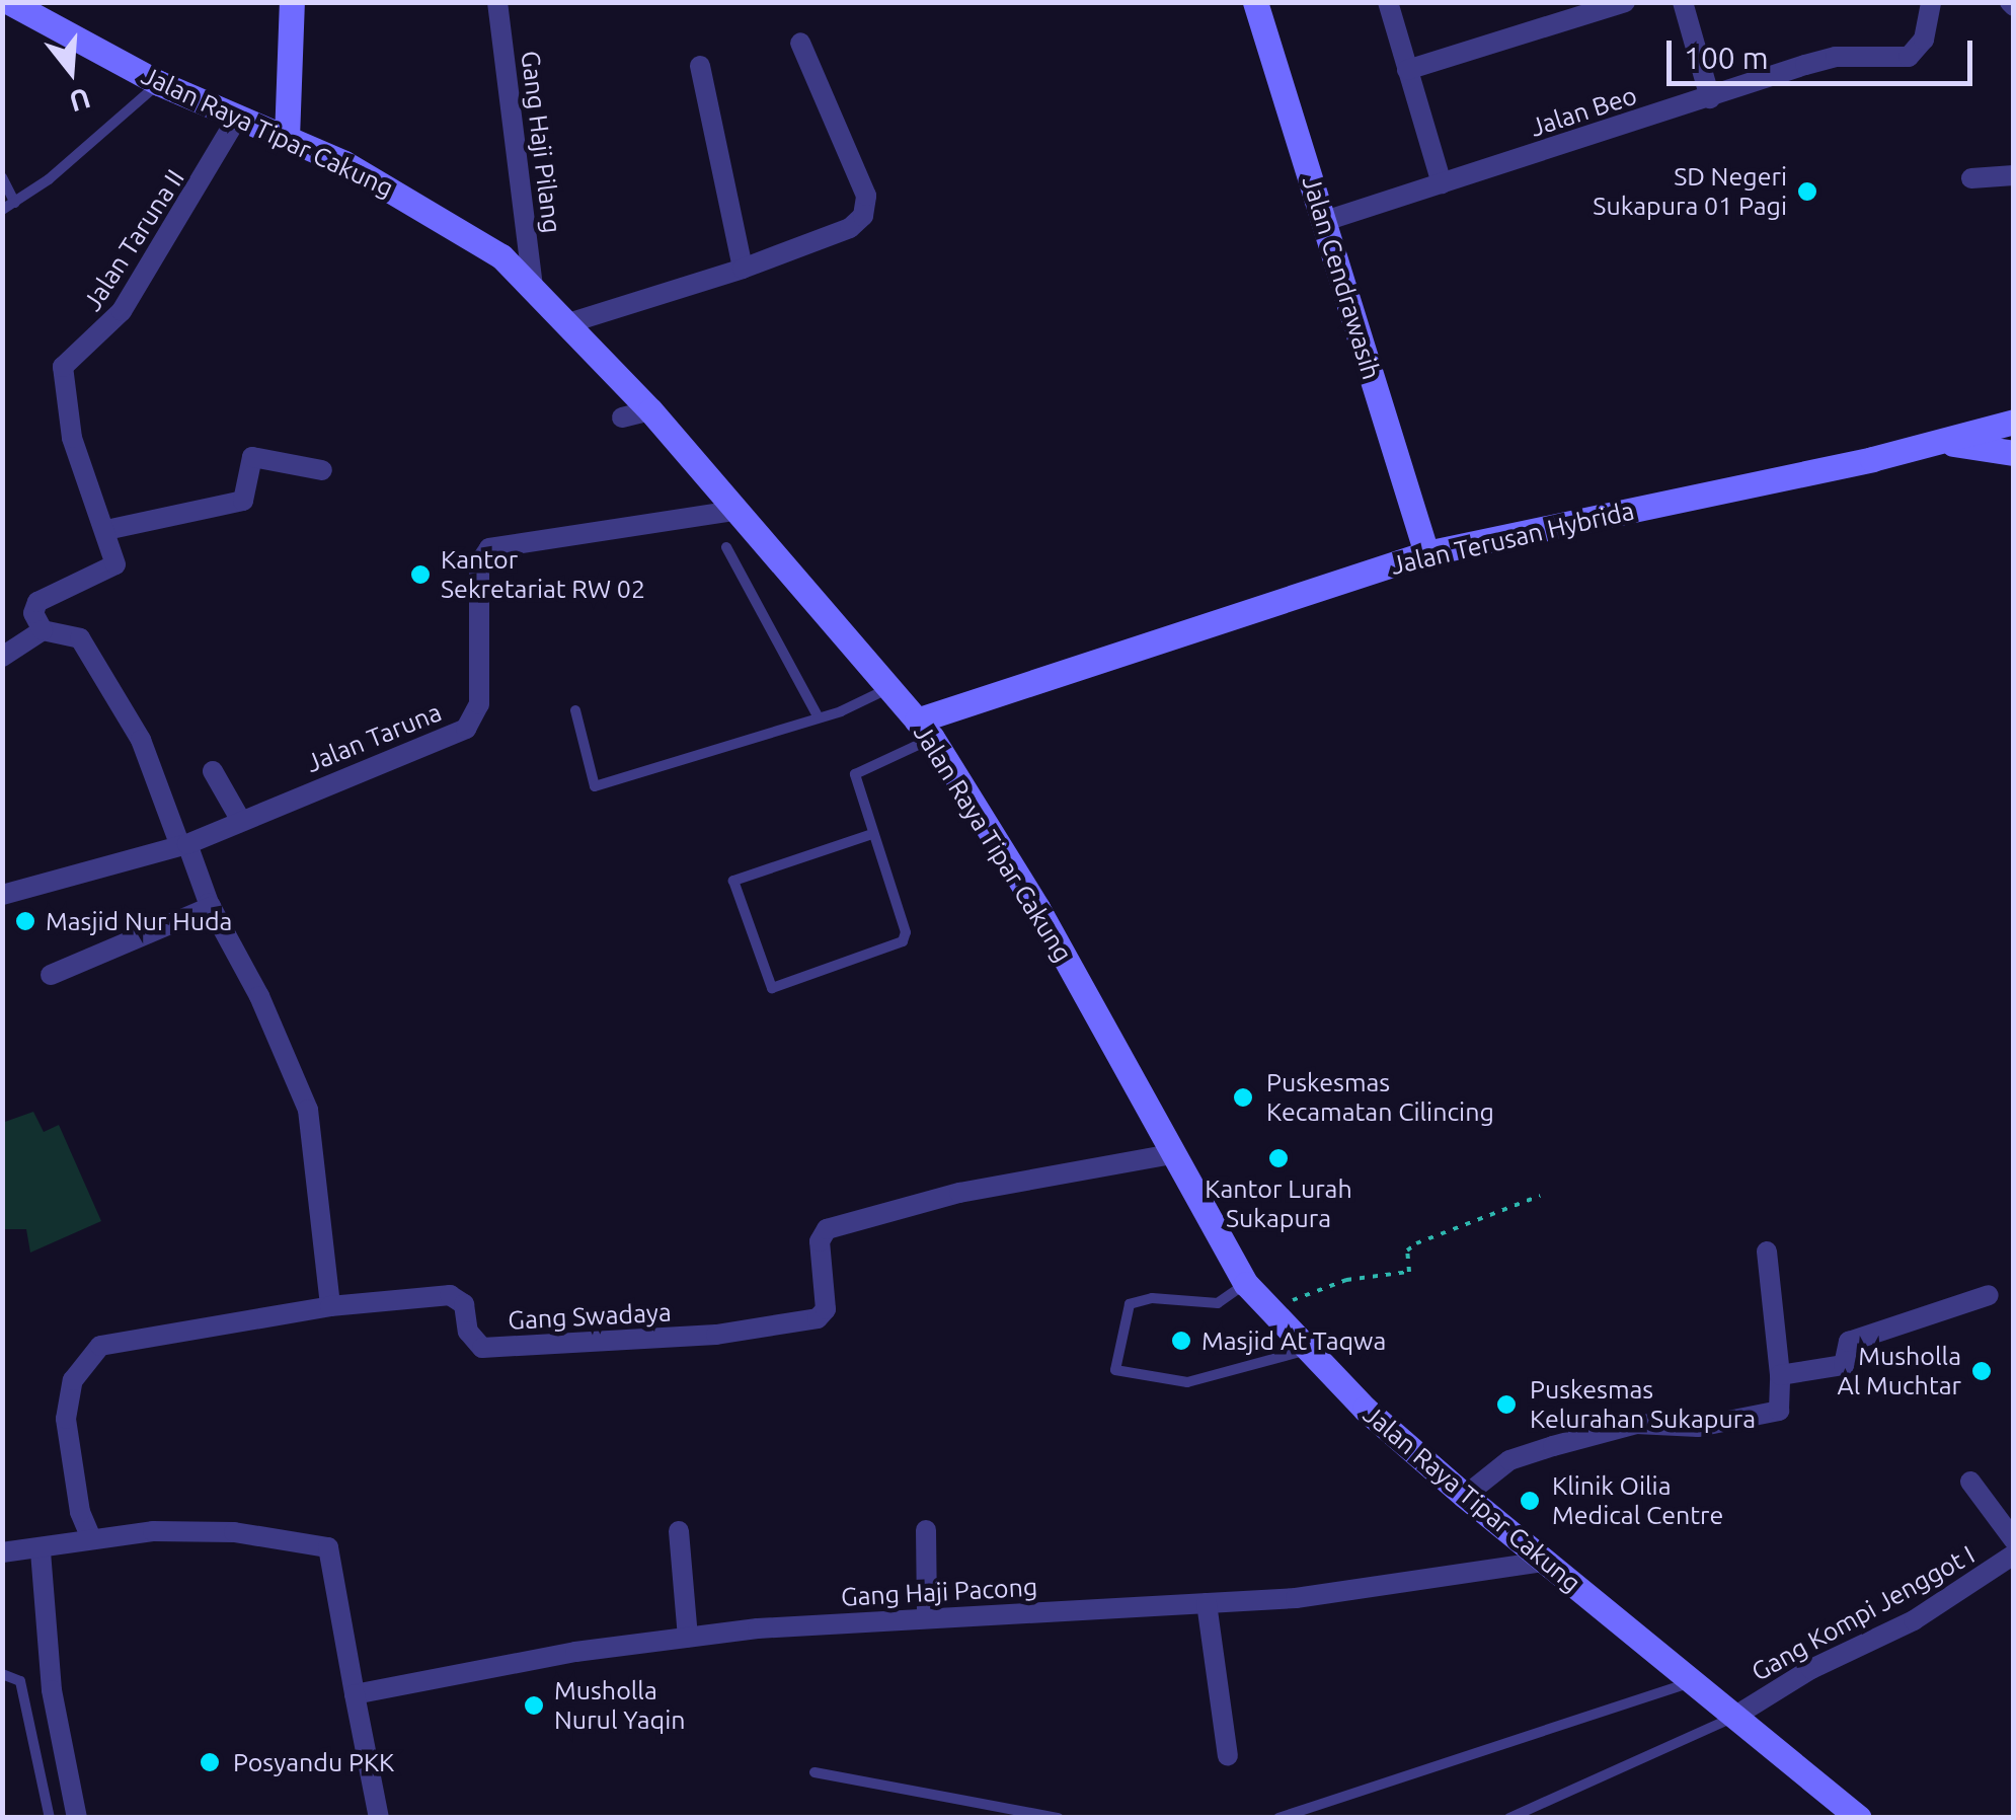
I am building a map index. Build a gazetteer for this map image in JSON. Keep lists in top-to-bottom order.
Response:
{
  "streets": {
    "street": [
      "Jalan Beo",
      "Jalan Raya Tipar Cakung",
      "Gang Haji Pilang",
      "Jalan Taruna II",
      "Jalan Cendrawasih",
      "Jalan Terusan Hybrida",
      "Jalan Taruna",
      "Gang Swadaya",
      "Gang Haji Pacong",
      "Gang Kompi Jenggot I"
    ]
  },
  "crossings": [
    ["Jalan Beo", "Jalan Cendrawasih"],
    ["Jalan Raya Tipar Cakung", "Gang Haji Pilang"],
    ["Jalan Raya Tipar Cakung", "Jalan Taruna II"],
    ["Jalan Raya Tipar Cakung", "Jalan Terusan Hybrida"],
    ["Jalan Raya Tipar Cakung", "Jalan Taruna"],
    ["Jalan Raya Tipar Cakung", "Gang Swadaya"],
    ["Jalan Raya Tipar Cakung", "Gang Haji Pacong"],
    ["Jalan Raya Tipar Cakung", "Gang Kompi Jenggot I"],
    ["Jalan Cendrawasih", "Jalan Terusan Hybrida"]
  ],
  "places": [
    "SD Negeri Sukapura 01 Pagi",
    "Kantor Sekretariat RW 02",
    "Masjid Nur Huda",
    "Puskesmas Kecamatan Cilincing",
    "Kantor Lurah Sukapura",
    "Masjid At Taqwa",
    "Musholla Al Muchtar",
    "Puskesmas Kelurahan Sukapura",
    "Klinik Oilia Medical Centre",
    "Musholla Nurul Yaqin",
    "Posyandu PKK"
  ],
  "scale_bar": "100 m",
  "north": "bottom"
}
